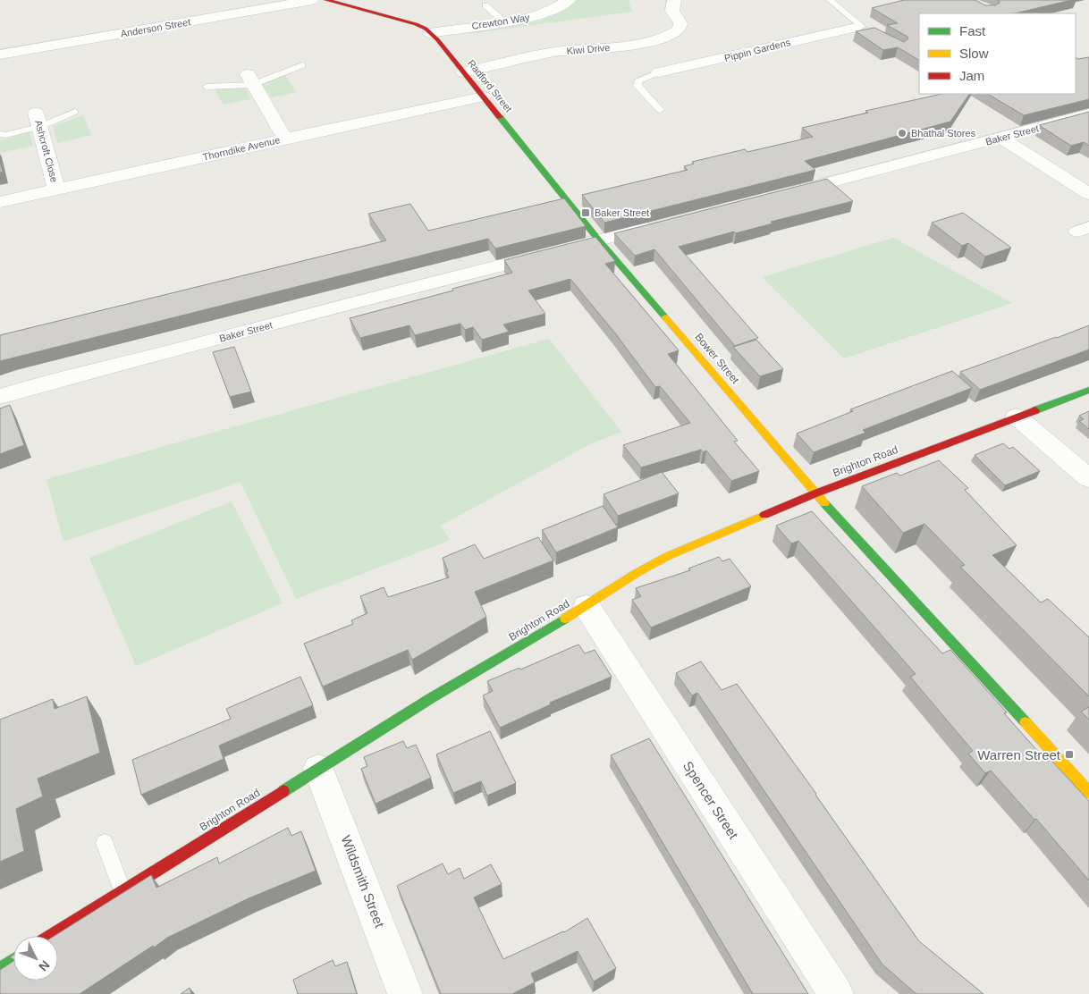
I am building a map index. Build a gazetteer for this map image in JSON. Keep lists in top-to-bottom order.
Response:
{
  "streets": {
    "street": [
      "Crewton Way",
      "Anderson Street",
      "Kiwi Drive",
      "Pippin Gardens",
      "Radford Street",
      "Baker Street",
      "Thorndike Avenue",
      "Ashcroft Close",
      "Bower Street",
      "Brighton Road",
      "Spencer Street",
      "Wildsmith Street"
    ]
  },
  "crossings": [
    ["Crewton Way", "Radford Street"],
    ["Kiwi Drive", "Radford Street"],
    ["Radford Street", "Baker Street"],
    ["Radford Street", "Thorndike Avenue"],
    ["Radford Street", "Bower Street"],
    ["Baker Street", "Bower Street"],
    ["Thorndike Avenue", "Ashcroft Close"],
    ["Bower Street", "Brighton Road"],
    ["Brighton Road", "Spencer Street"],
    ["Brighton Road", "Wildsmith Street"]
  ],
  "places": {
    "other": ["Bhathal Stores"],
    "transit": ["Baker Street", "Warren Street"]
  },
  "legend": ["Fast", "Slow", "Jam"],
  "north": "bottom right"
}
